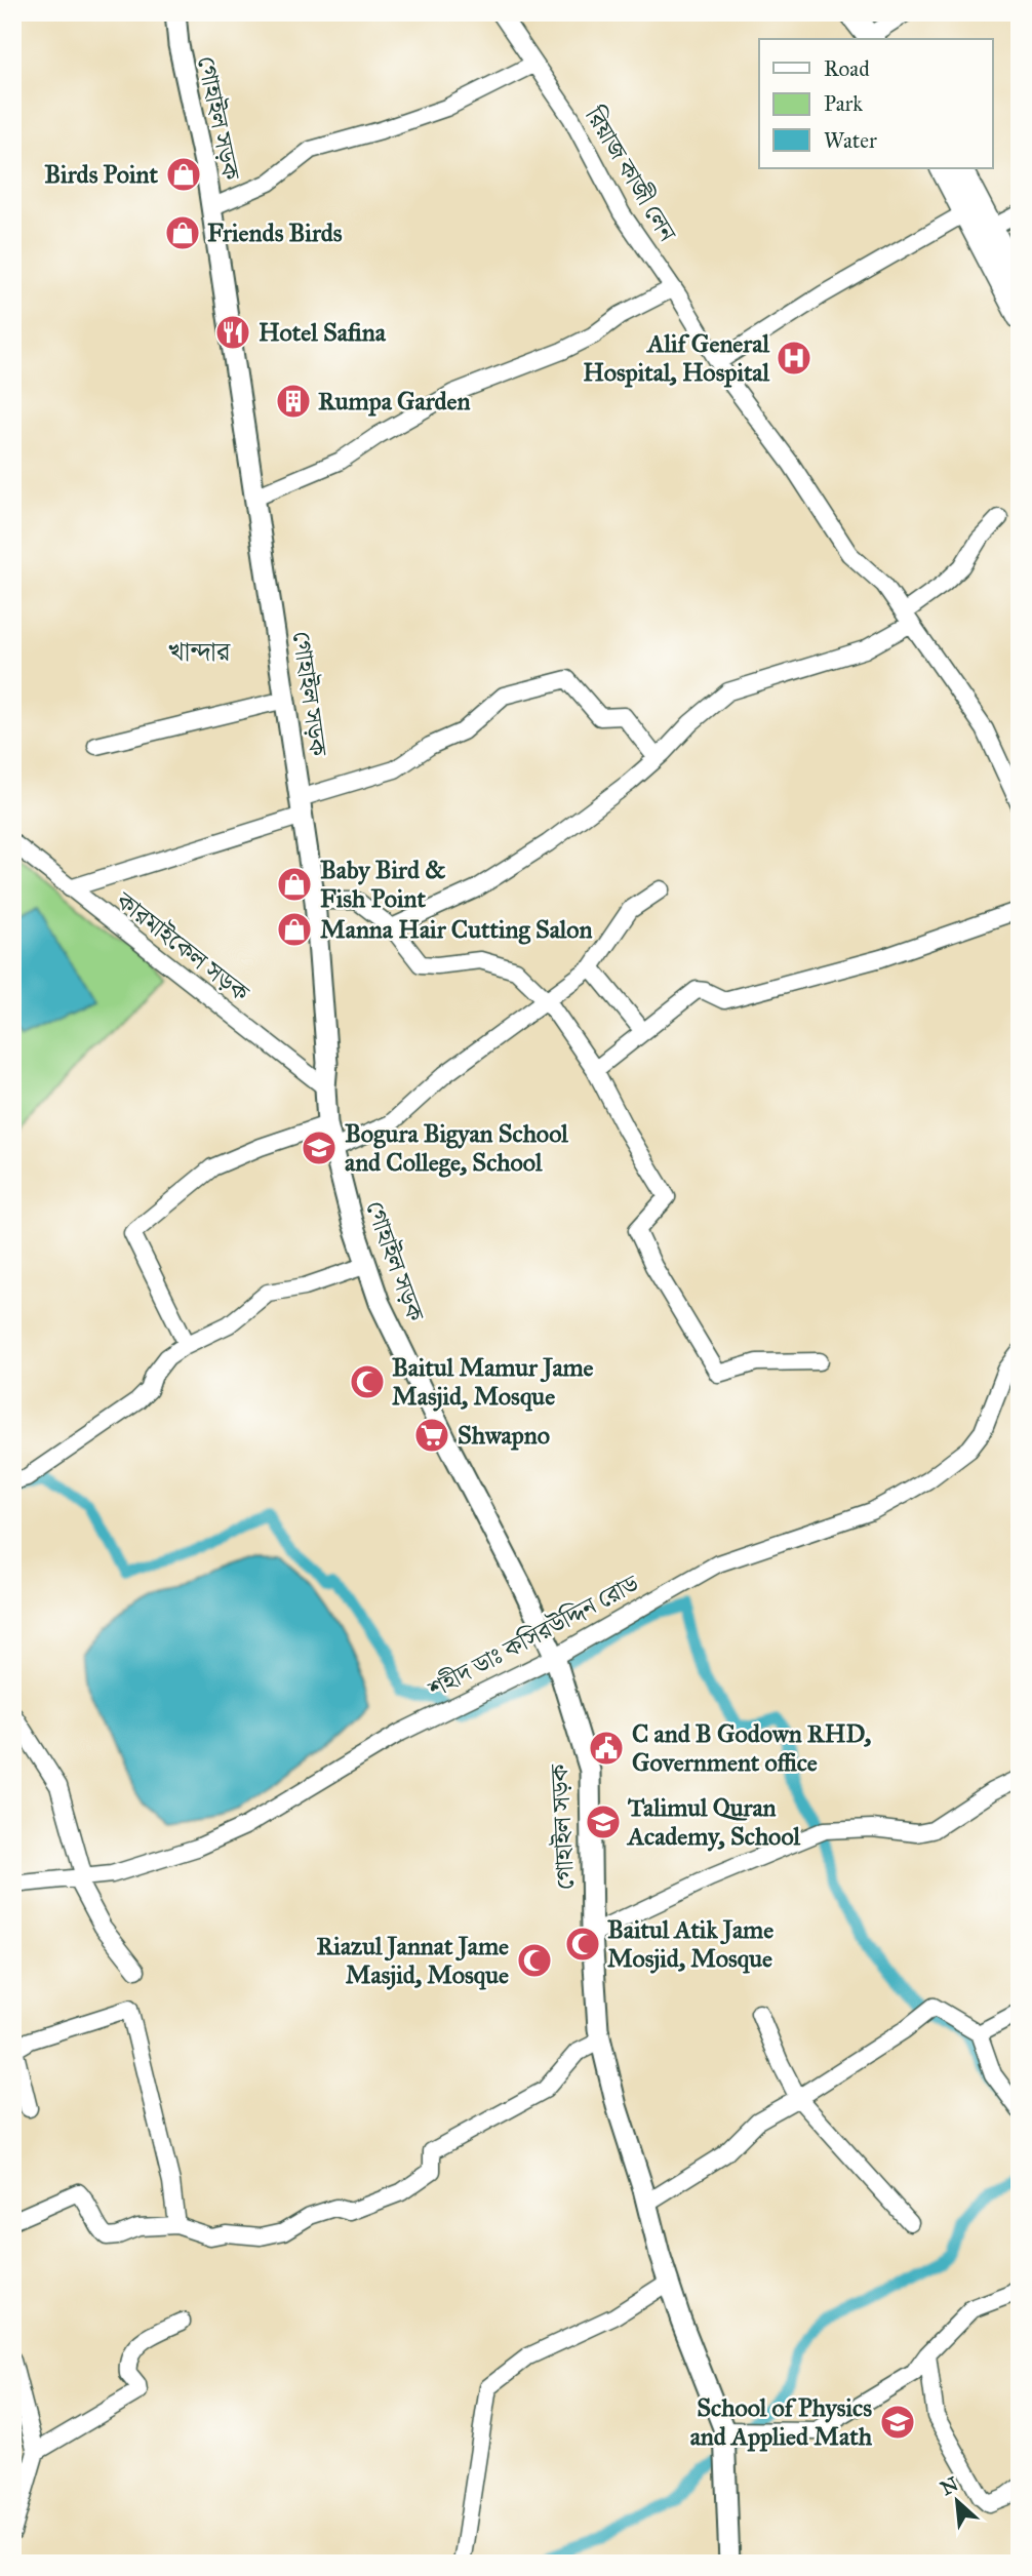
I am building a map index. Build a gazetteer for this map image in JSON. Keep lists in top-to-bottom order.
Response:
{
  "streets": {
    "main road": ["গোহাইল সড়ক"],
    "street": ["রিয়াজ কাজী লেন", "কারমাইকেল সড়ক", "শহীদ ডাঃ কসিরউদ্দিন রোড"]
  },
  "crossings": [
    ["গোহাইল সড়ক", "কারমাইকেল সড়ক"],
    ["গোহাইল সড়ক", "শহীদ ডাঃ কসিরউদ্দিন রোড"]
  ],
  "districts": ["খান্দার"],
  "places": {
    "shop": [
      "Birds Point",
      "Friends Birds",
      "Baby Bird & Fish Point",
      "Manna Hair Cutting Salon"
    ],
    "restaurant": ["Hotel Safina"],
    "hospital": ["Alif General Hospital, Hospital"],
    "building": ["Rumpa Garden"],
    "school or university": ["Bogura Bigyan School and College, School", "Talimul Quran Academy, School", "School of Physics and Applied Math"],
    "mosque": ["Baitul Mamur Jame Masjid, Mosque", "Baitul Atik Jame Mosjid, Mosque", "Riazul Jannat Jame Masjid, Mosque"],
    "supermarket": ["Shwapno"],
    "public building": ["C and B Godown RHD, Government office"]
  },
  "legend": ["Road", "Park", "Water"],
  "north": "top left"
}
